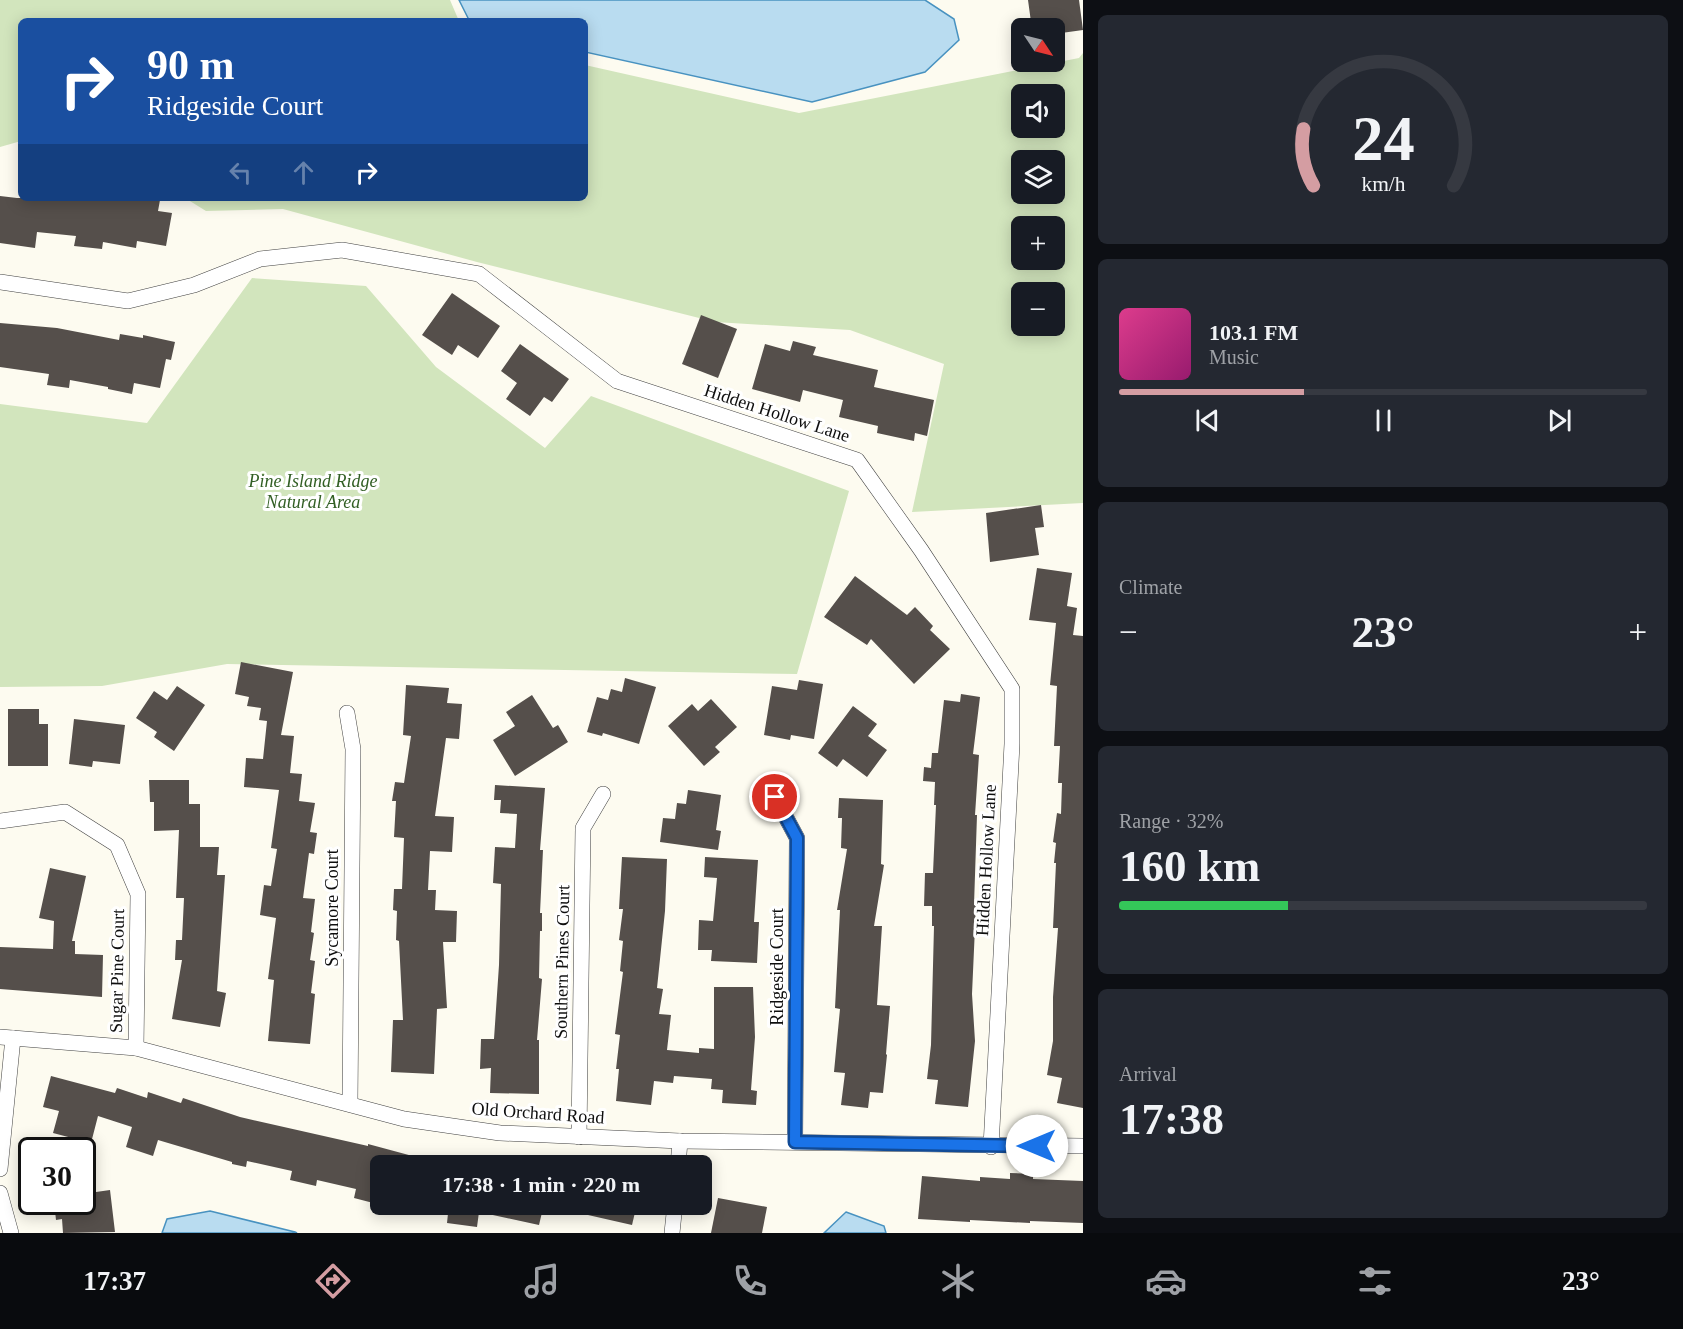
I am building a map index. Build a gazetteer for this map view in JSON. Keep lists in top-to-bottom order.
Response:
{
  "streets": {
    "street": [
      "Hidden Hollow Lane",
      "Sycamore Court",
      "Southern Pines Court",
      "Ridgeside Court",
      "Sugar Pine Court",
      "Old Orchard Road"
    ]
  },
  "crossings": [
    ["Hidden Hollow Lane", "Old Orchard Road"],
    ["Sycamore Court", "Old Orchard Road"],
    ["Southern Pines Court", "Old Orchard Road"],
    ["Ridgeside Court", "Old Orchard Road"],
    ["Sugar Pine Court", "Old Orchard Road"]
  ],
  "parks": ["Pine Island Ridge Natural Area"],
  "north": "bottom right",
  "page": {
    "map_buttons": ["+", "−"],
    "turn": ["90 m", "Ridgeside Court"],
    "song": ["103.1 FM", "Music"],
    "tile": [
      "Climate",
      ["Range · 32%", "160 km"],
      ["Arrival", "17:38"]
    ],
    "heat": ["−", "23°", "+"],
    "limit": "30",
    "trip": "17:38 · 1 min · 220 m",
    "tabs": ["17:37", "23°"],
    "gauge": ["24", "km/h"]
  }
}
